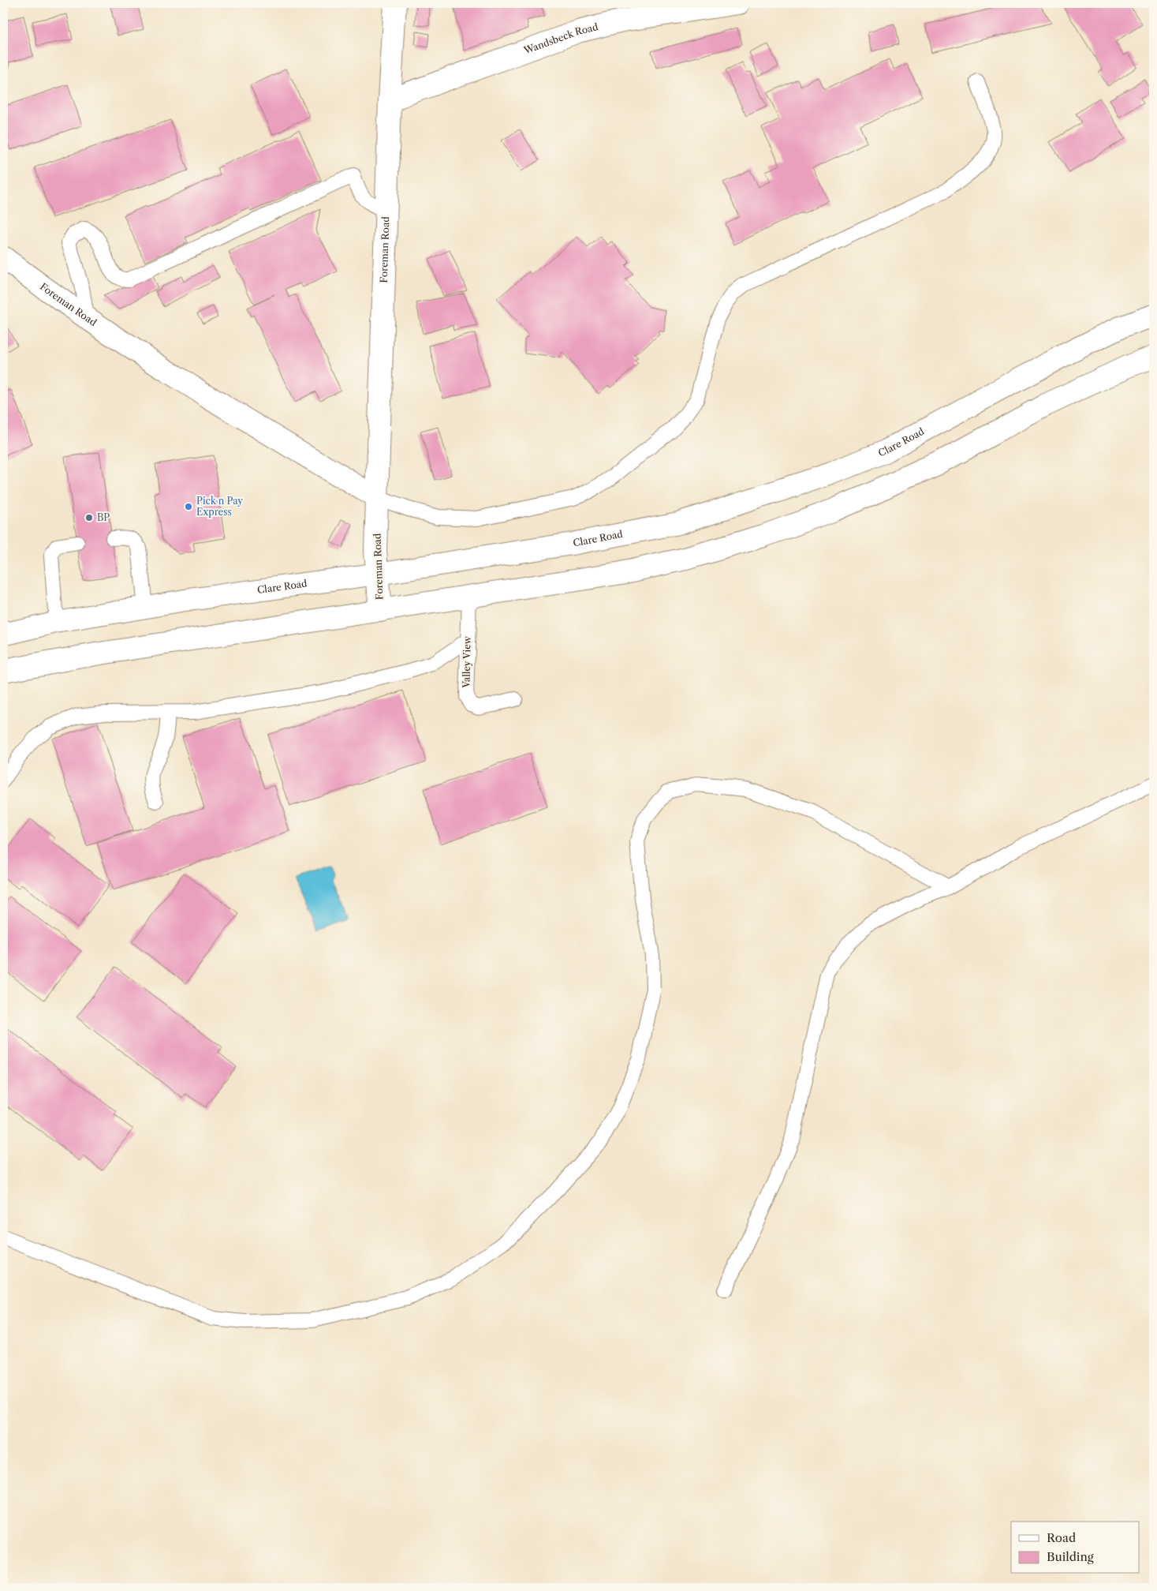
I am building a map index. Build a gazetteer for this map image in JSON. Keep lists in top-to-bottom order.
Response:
{
  "streets": {
    "street": ["Wandsbeck Road", "Foreman Road", "Clare Road"],
    "lane": ["Valley View"]
  },
  "crossings": [
    ["Wandsbeck Road", "Foreman Road"],
    ["Foreman Road", "Clare Road"]
  ],
  "places": ["Pick n Pay Express", "BP"],
  "legend": ["Road", "Building"]
}
